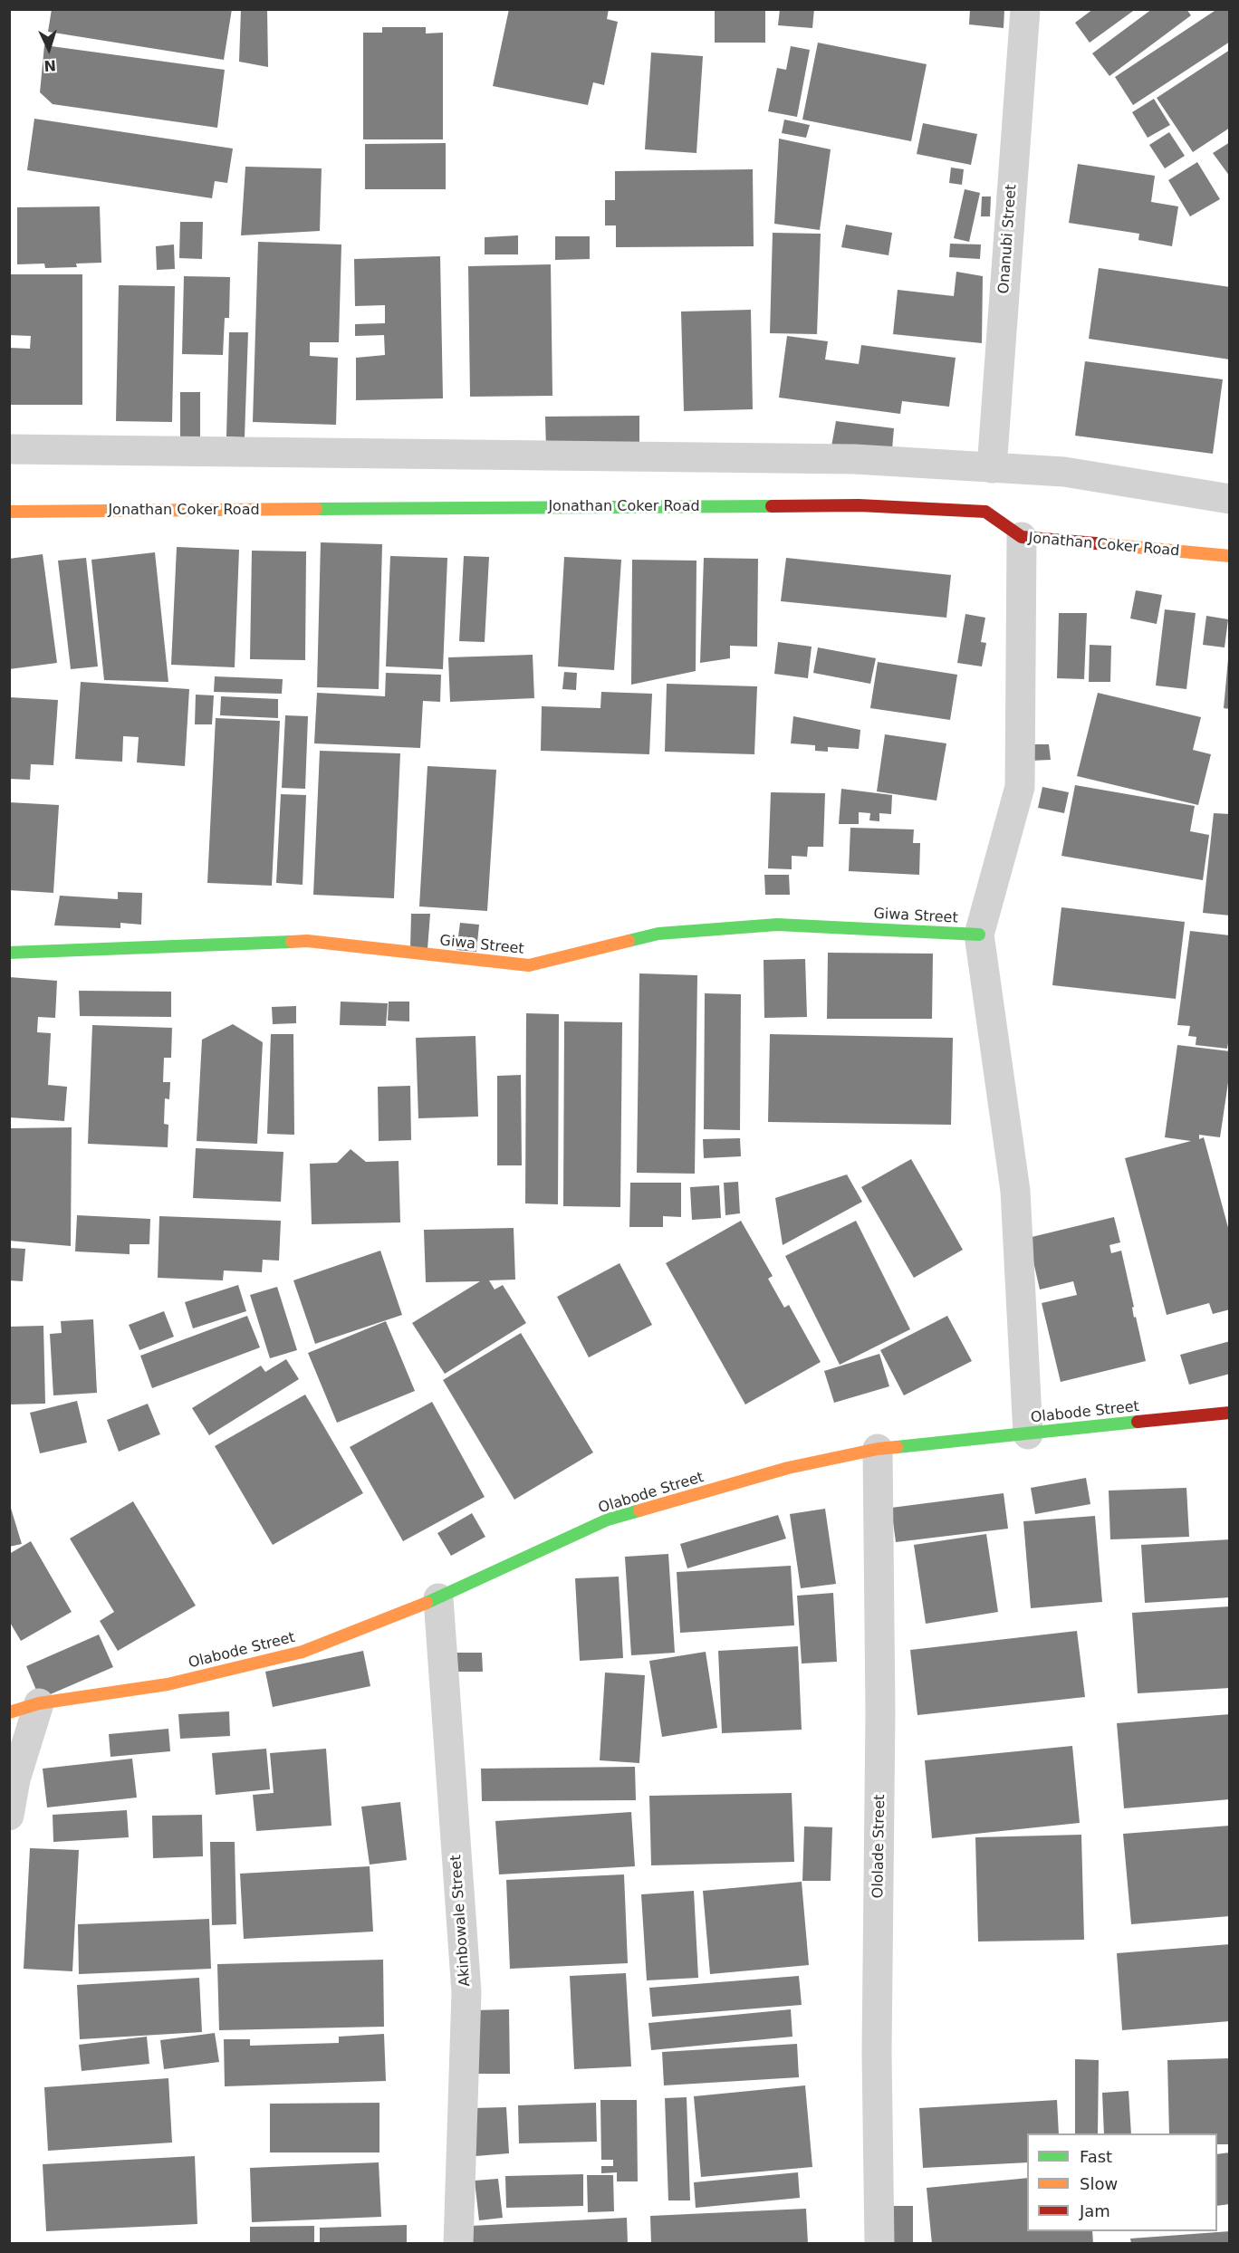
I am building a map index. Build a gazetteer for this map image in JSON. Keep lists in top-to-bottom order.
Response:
{
  "streets": {
    "street": [
      "Onanubi Street",
      "Jonathan Coker Road",
      "Giwa Street",
      "Olabode Street",
      "Ololade Street",
      "Akinbowale Street"
    ]
  },
  "crossings": [
    ["Olabode Street", "Ololade Street"],
    ["Olabode Street", "Akinbowale Street"]
  ],
  "legend": ["Fast", "Slow", "Jam"],
  "north": "bottom"
}
